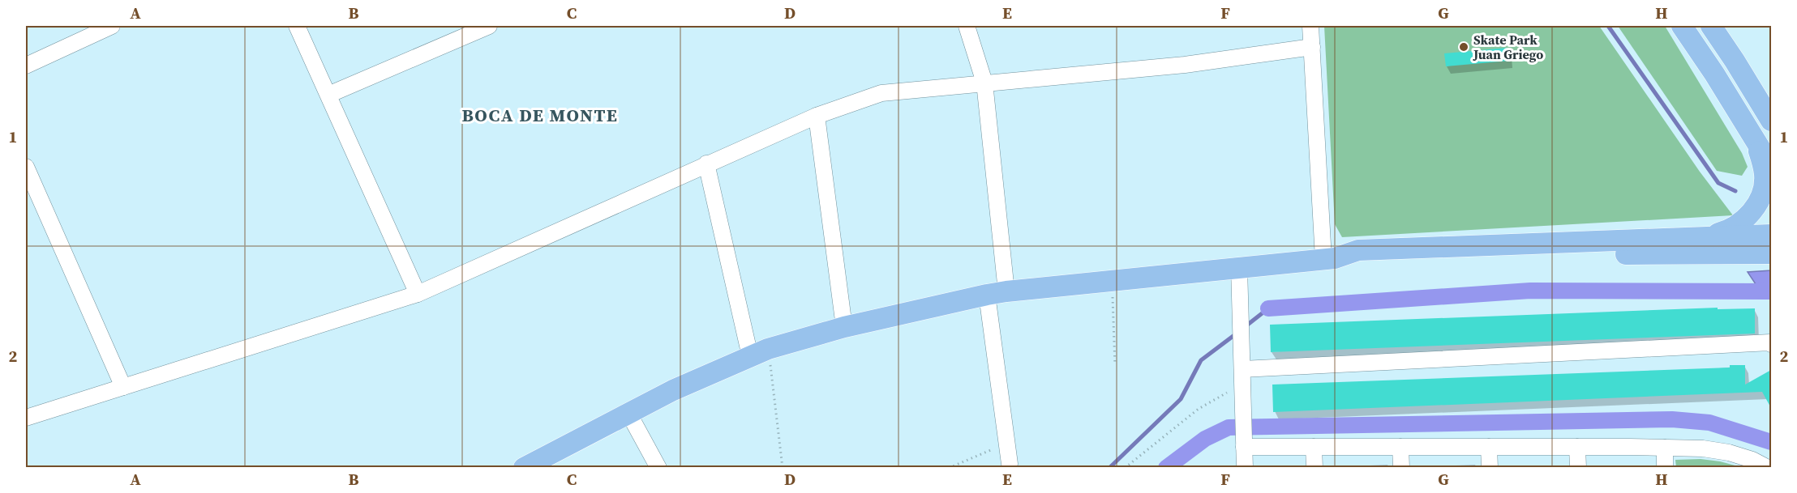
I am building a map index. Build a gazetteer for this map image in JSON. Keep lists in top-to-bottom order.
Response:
{
  "districts": ["BOCA DE MONTE"],
  "places": ["Skate Park Juan Griego"],
  "grid": {
    "columns": [
      "A",
      "B",
      "C",
      "D",
      "E",
      "F",
      "G",
      "H"
    ],
    "rows": ["1", "2"]
  }
}
